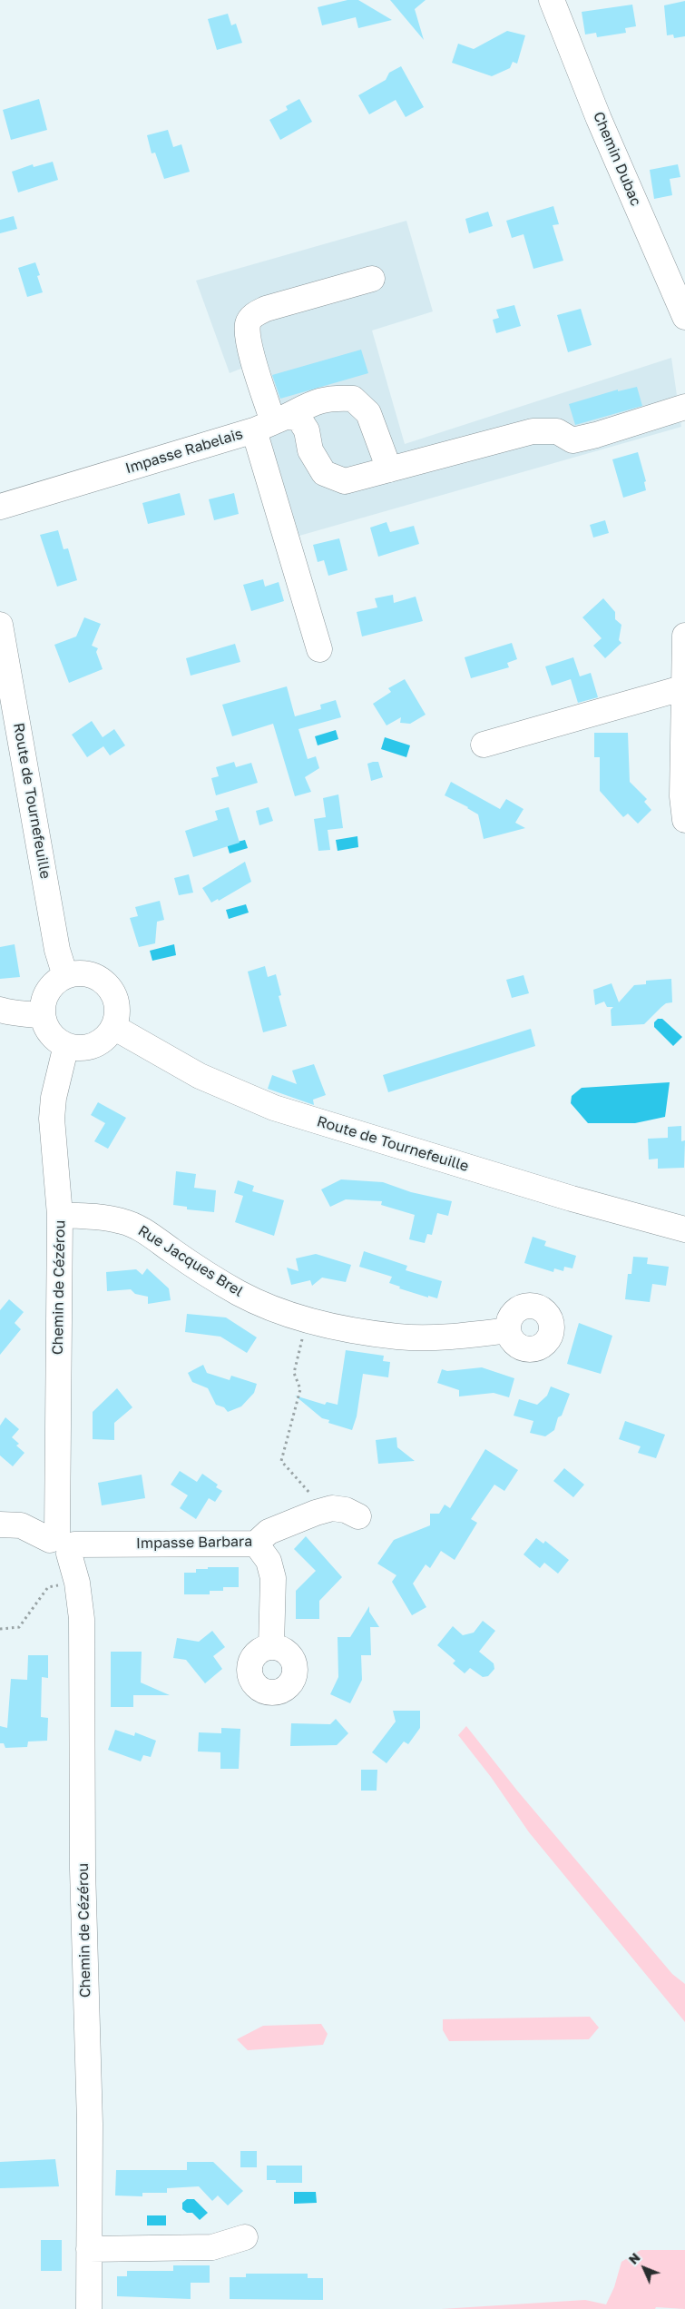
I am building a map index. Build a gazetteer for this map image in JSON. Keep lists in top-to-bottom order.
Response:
{
  "streets": {
    "street": [
      "Chemin Dubac",
      "Impasse Rabelais",
      "Route de Tournefeuille",
      "Rue Jacques Brel",
      "Chemin de Cézérou",
      "Impasse Barbara"
    ]
  },
  "crossings": [
    ["Route de Tournefeuille", "Chemin de Cézérou"],
    ["Rue Jacques Brel", "Chemin de Cézérou"],
    ["Chemin de Cézérou", "Impasse Barbara"]
  ],
  "north": "top left"
}
